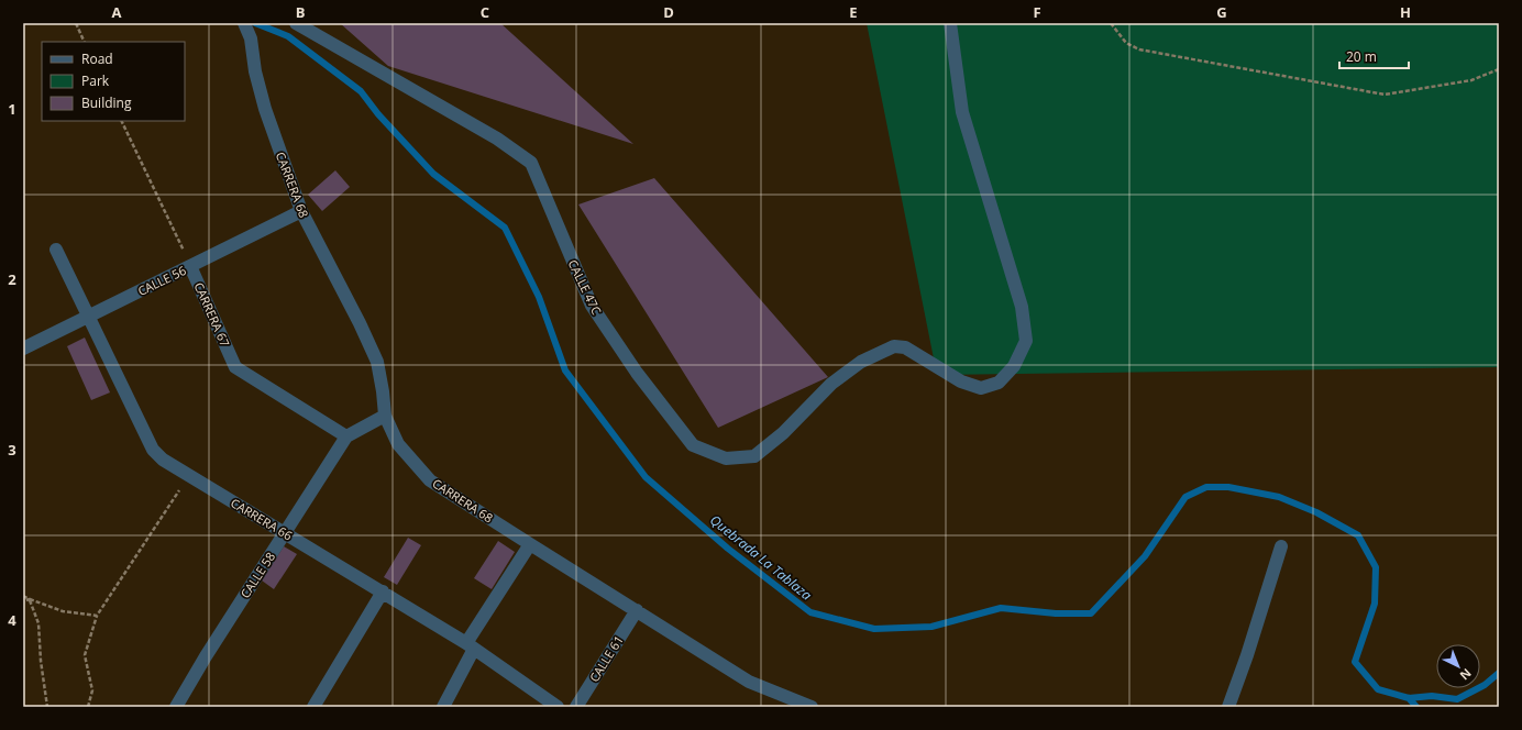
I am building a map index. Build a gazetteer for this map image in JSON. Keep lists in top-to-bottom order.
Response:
{
  "streets": {
    "street": [
      "CARRERA 68",
      "CALLE 56",
      "CALLE 47C",
      "CARRERA 67",
      "CARRERA 66",
      "CALLE 58",
      "CALLE 61"
    ]
  },
  "crossings": [
    ["CARRERA 68", "CALLE 56"],
    ["CARRERA 68", "CALLE 58"],
    ["CARRERA 68", "CALLE 61"],
    ["CALLE 56", "CARRERA 67"],
    ["CALLE 56", "CARRERA 66"],
    ["CARRERA 67", "CALLE 58"],
    ["CARRERA 66", "CALLE 58"]
  ],
  "water": ["Quebrada La Tablaza"],
  "legend": ["Road", "Park", "Building"],
  "scale_bar": "20 m",
  "north": "bottom right",
  "grid": {
    "columns": [
      "A",
      "B",
      "C",
      "D",
      "E",
      "F",
      "G",
      "H"
    ],
    "rows": [
      "1",
      "2",
      "3",
      "4"
    ]
  }
}
